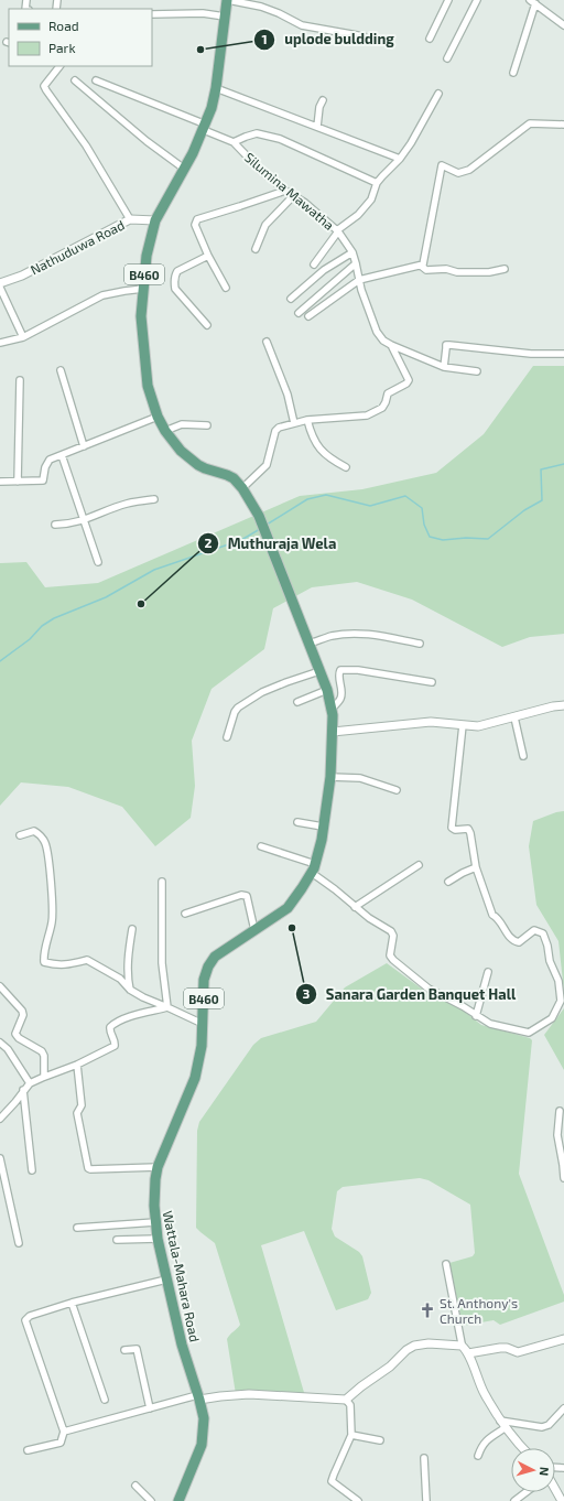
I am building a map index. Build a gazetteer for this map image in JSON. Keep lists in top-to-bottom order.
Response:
{
  "streets": {
    "main road": ["B460", "Wattala-Mahara Road"],
    "street": ["Silumina Mawatha", "Nathuduwa Road"]
  },
  "crossings": [
    ["Silumina Mawatha", "Wattala-Mahara Road"],
    ["Nathuduwa Road", "Wattala-Mahara Road"]
  ],
  "places": {
    "other": ["uplode buldding", "Muthuraja Wela", "Sanara Garden Banquet Hall"],
    "church": ["St. Anthony's Church"]
  },
  "legend": ["Road", "Park"],
  "north": "right"
}
